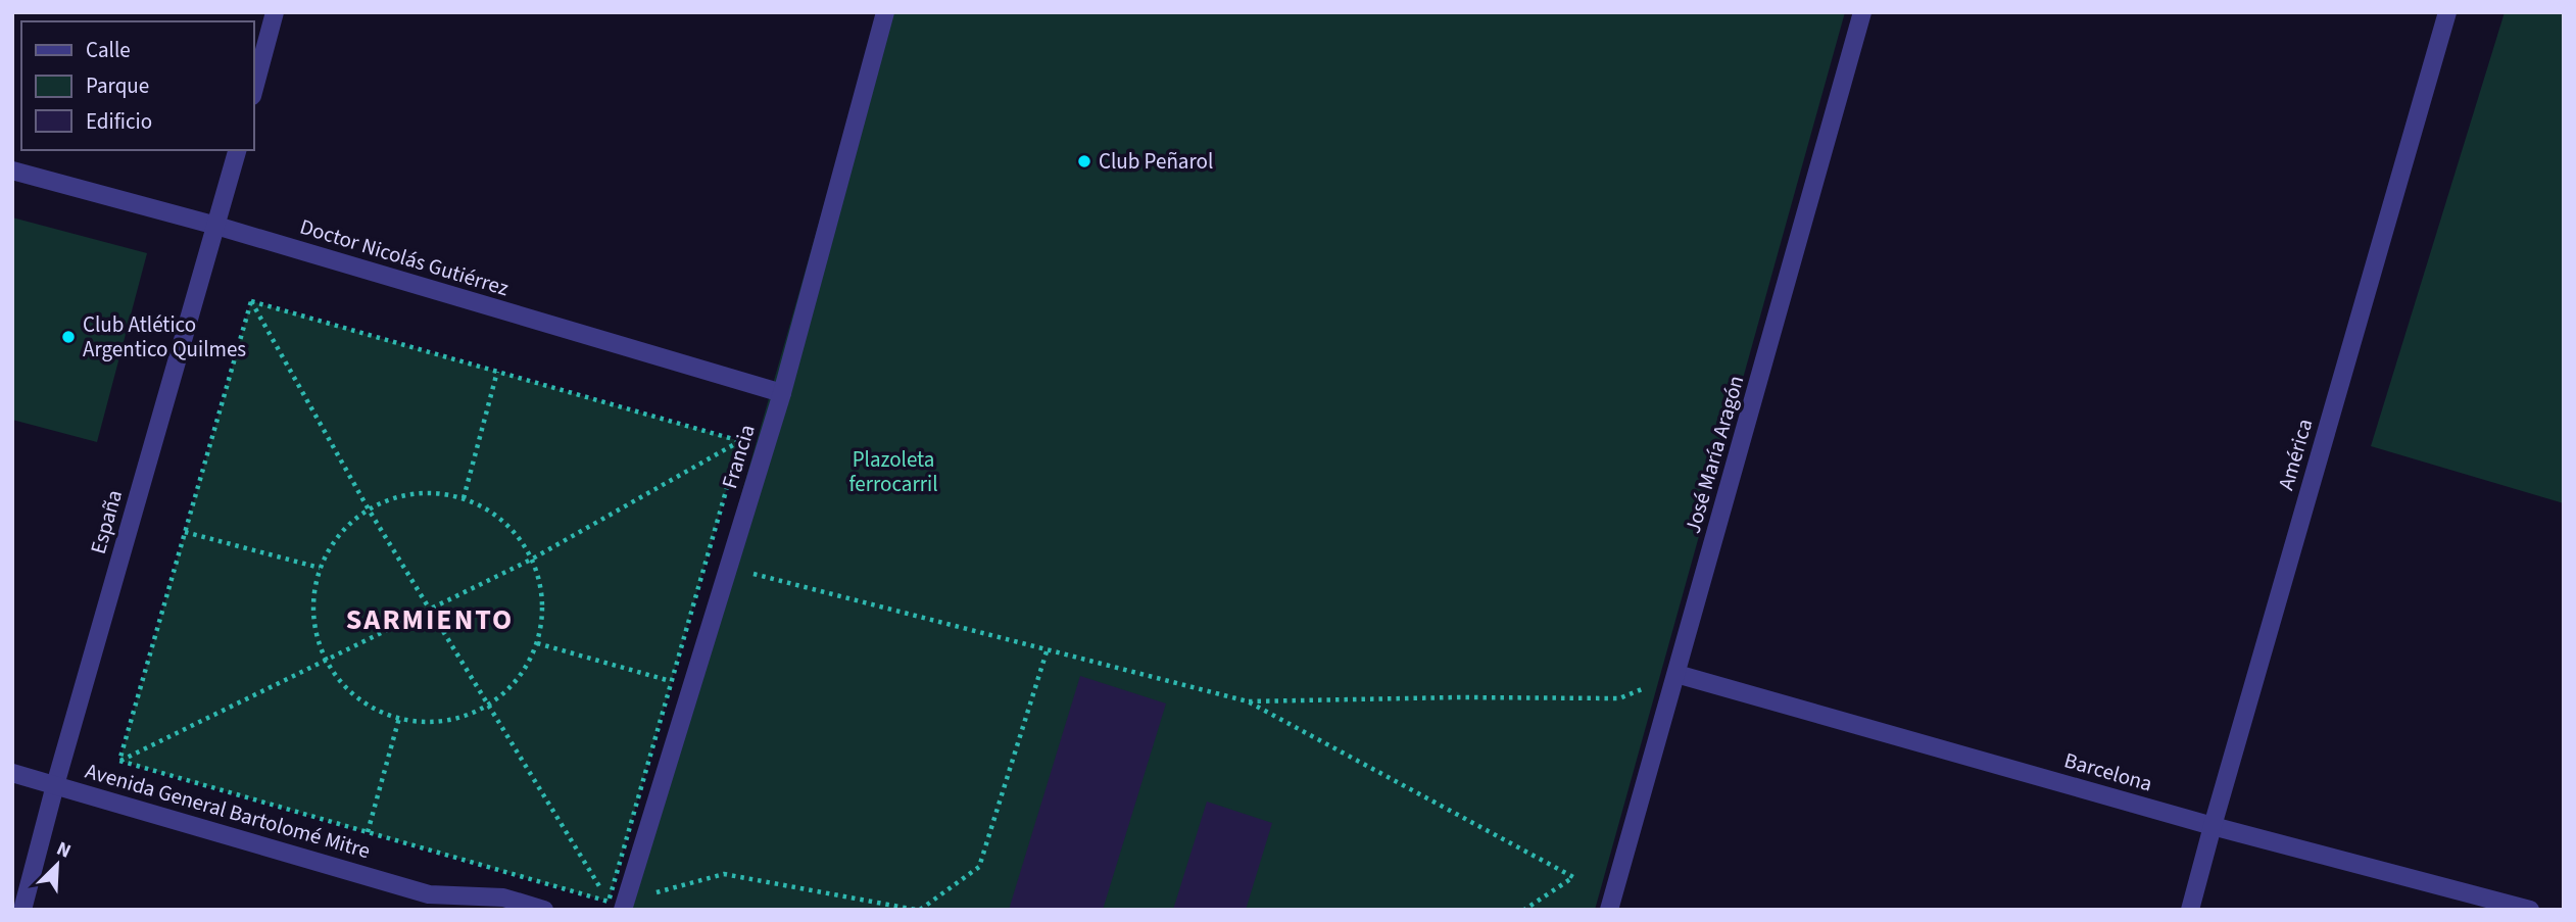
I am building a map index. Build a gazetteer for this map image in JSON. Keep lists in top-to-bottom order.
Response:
{
  "streets": {
    "street": [
      "Doctor Nicolás Gutiérrez",
      "José María Aragón",
      "América",
      "Francia",
      "España",
      "Barcelona",
      "Avenida General Bartolomé Mitre"
    ]
  },
  "crossings": [
    ["Doctor Nicolás Gutiérrez", "Francia"],
    ["Doctor Nicolás Gutiérrez", "España"],
    ["José María Aragón", "Barcelona"],
    ["América", "Barcelona"],
    ["España", "Avenida General Bartolomé Mitre"]
  ],
  "districts": ["SARMIENTO"],
  "parks": ["Plazoleta ferrocarril"],
  "places": ["Club Peñarol", "Club Atlético Argentico Quilmes"],
  "legend": ["Calle", "Parque", "Edificio"],
  "north": "top right"
}
